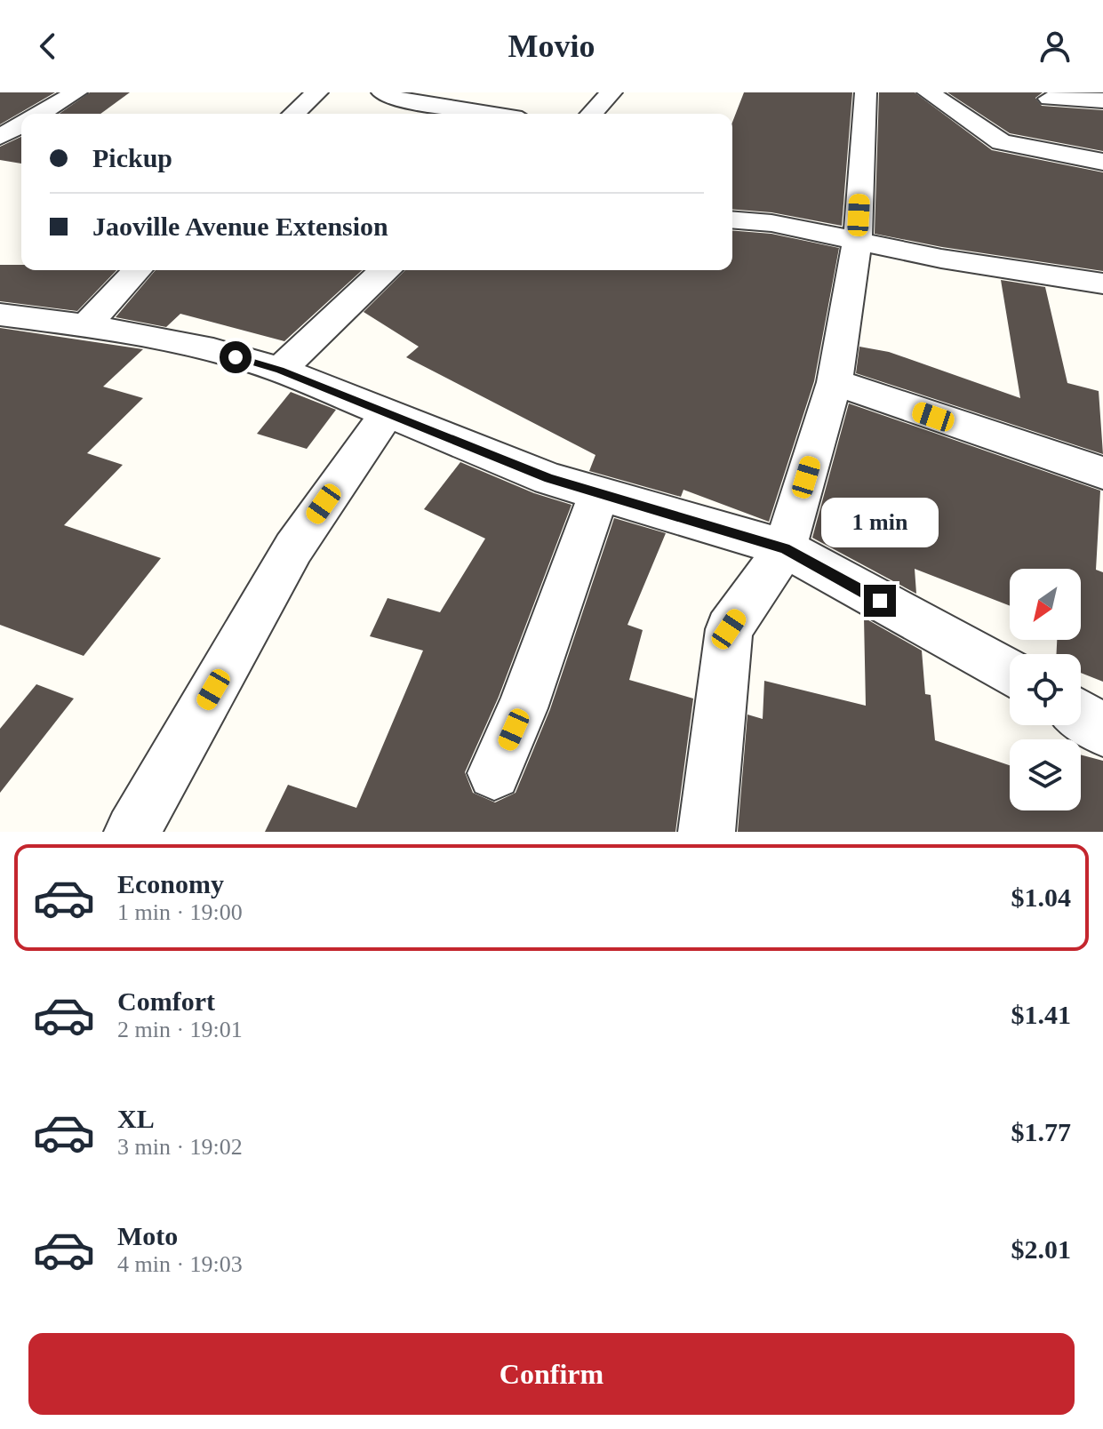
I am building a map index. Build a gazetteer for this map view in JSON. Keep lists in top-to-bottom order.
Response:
{
  "north": "bottom left",
  "page": {
    "header": "Movio",
    "banner": ["Pickup", "Jaoville Avenue Extension"],
    "bubble": "1 min",
    "list": [
      {
        "name": "Economy",
        "note": "1 min · 19:00",
        "value": "$1.04"
      },
      {
        "name": "Comfort",
        "note": "2 min · 19:01",
        "value": "$1.41"
      },
      {
        "name": "XL",
        "note": "3 min · 19:02",
        "value": "$1.77"
      },
      {
        "name": "Moto",
        "note": "4 min · 19:03",
        "value": "$2.01"
      }
    ],
    "buttons": "Confirm"
  }
}
